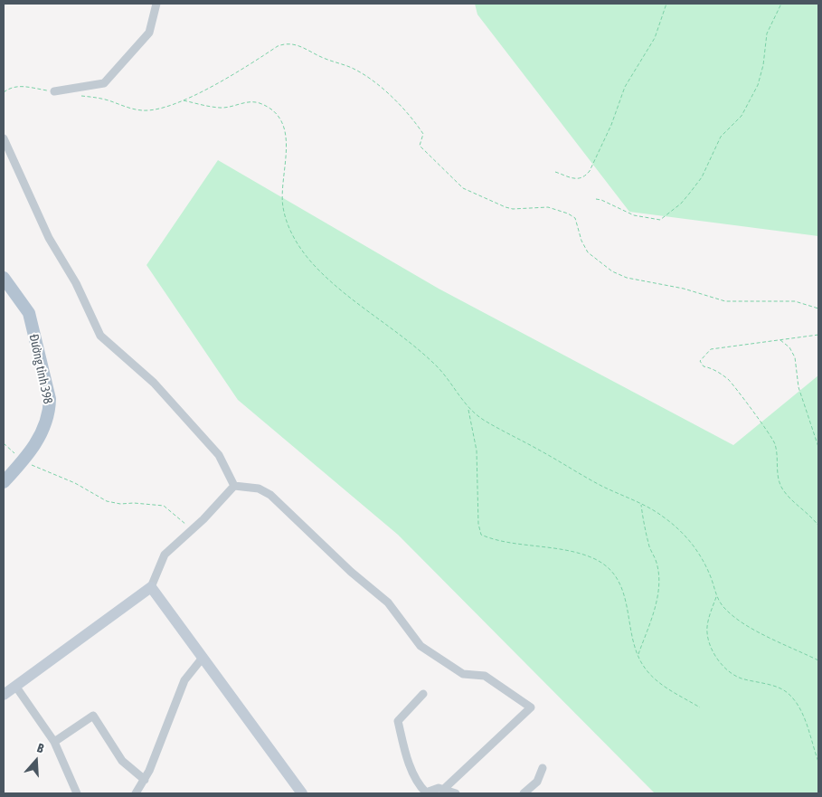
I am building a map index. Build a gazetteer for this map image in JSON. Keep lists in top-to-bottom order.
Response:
{
  "streets": {
    "main road": ["Đường tỉnh 398"]
  },
  "north": "top"
}
